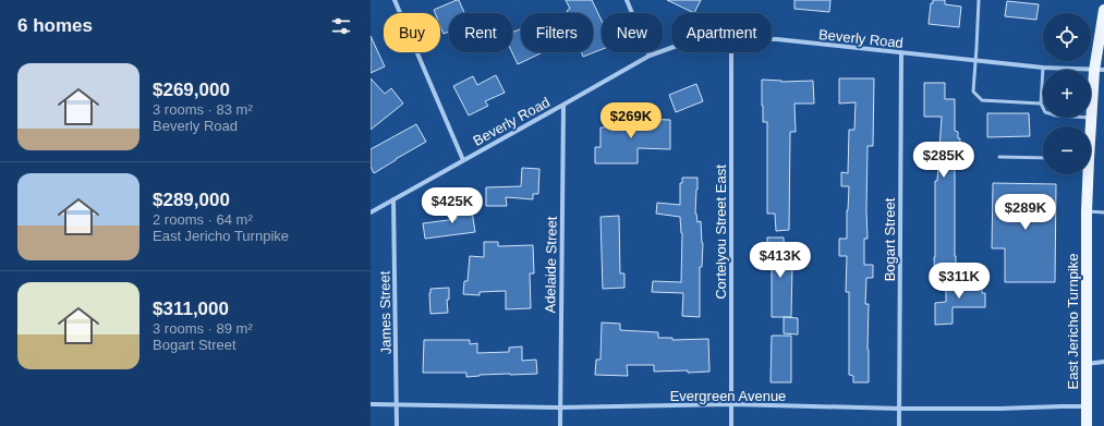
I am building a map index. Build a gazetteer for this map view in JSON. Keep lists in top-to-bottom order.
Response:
{
  "streets": {
    "main road": ["East Jericho Turnpike"],
    "street": [
      "Beverly Road",
      "Cortelyou Street East",
      "Bogart Street",
      "Adelaide Street",
      "James Street",
      "Evergreen Avenue"
    ]
  },
  "crossings": [
    ["Beverly Road", "Bogart Street"],
    ["Beverly Road", "Adelaide Street"],
    ["Beverly Road", "James Street"],
    ["Beverly Road", "East Jericho Turnpike"],
    ["Cortelyou Street East", "Evergreen Avenue"],
    ["Bogart Street", "Evergreen Avenue"],
    ["Adelaide Street", "Evergreen Avenue"],
    ["James Street", "Evergreen Avenue"],
    ["East Jericho Turnpike", "Evergreen Avenue"]
  ],
  "page": {
    "heading": "6 homes",
    "map_buttons": ["+", "−"],
    "chip": [
      "Buy",
      "Rent",
      "Filters",
      "New",
      "Apartment"
    ],
    "list": [
      {
        "name": "$269,000",
        "note": "3 rooms · 83 m² · Beverly Road"
      },
      {
        "name": "$289,000",
        "note": "2 rooms · 64 m² · East Jericho Turnpike"
      },
      {
        "name": "$311,000",
        "note": "3 rooms · 89 m² · Bogart Street"
      }
    ],
    "price": [
      "$269K",
      "$285K",
      "$425K",
      "$289K",
      "$413K",
      "$311K"
    ]
  }
}
